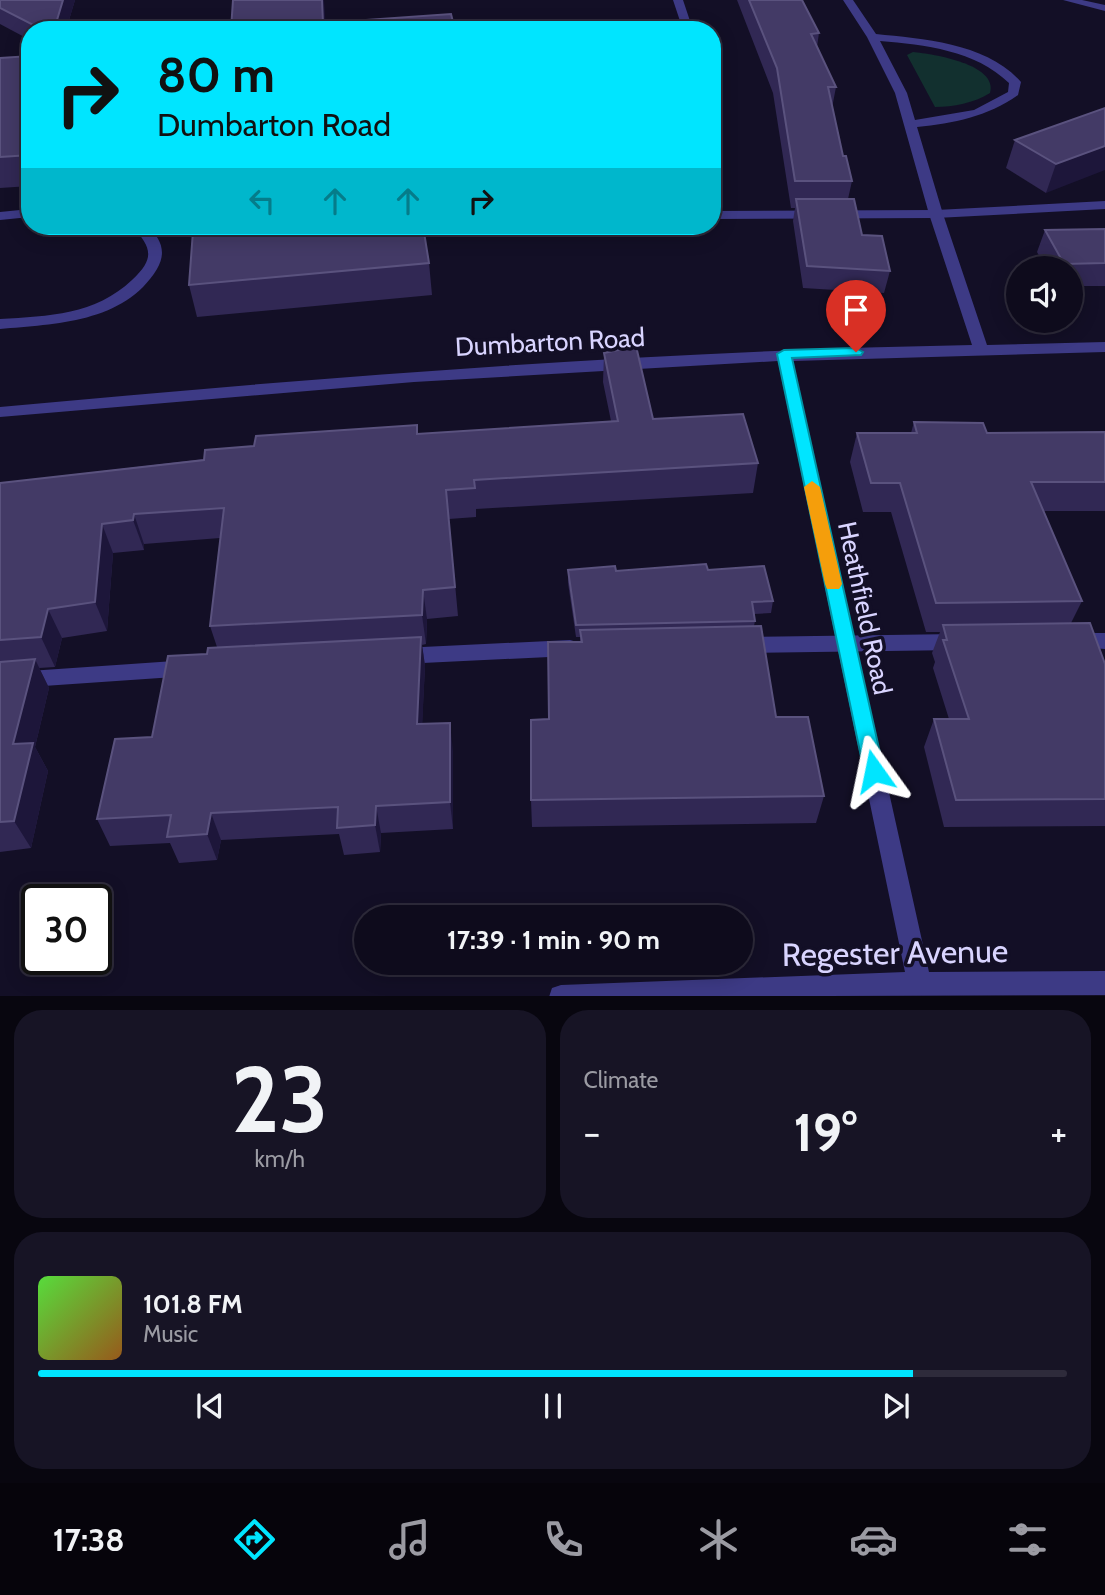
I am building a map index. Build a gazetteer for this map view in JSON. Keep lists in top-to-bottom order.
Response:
{
  "streets": {
    "street": ["Dumbarton Road", "Heathfield Road", "Regester Avenue"]
  },
  "crossings": [
    ["Dumbarton Road", "Heathfield Road"],
    ["Heathfield Road", "Regester Avenue"]
  ],
  "page": {
    "turn": ["80 m", "Dumbarton Road"],
    "limit": "30",
    "trip": "17:39 · 1 min · 90 m",
    "tile": [
      ["23", "km/h"],
      "Climate"
    ],
    "heat": ["−", "19°", "+"],
    "song": ["101.8 FM", "Music"],
    "tabs": "17:38"
  }
}
